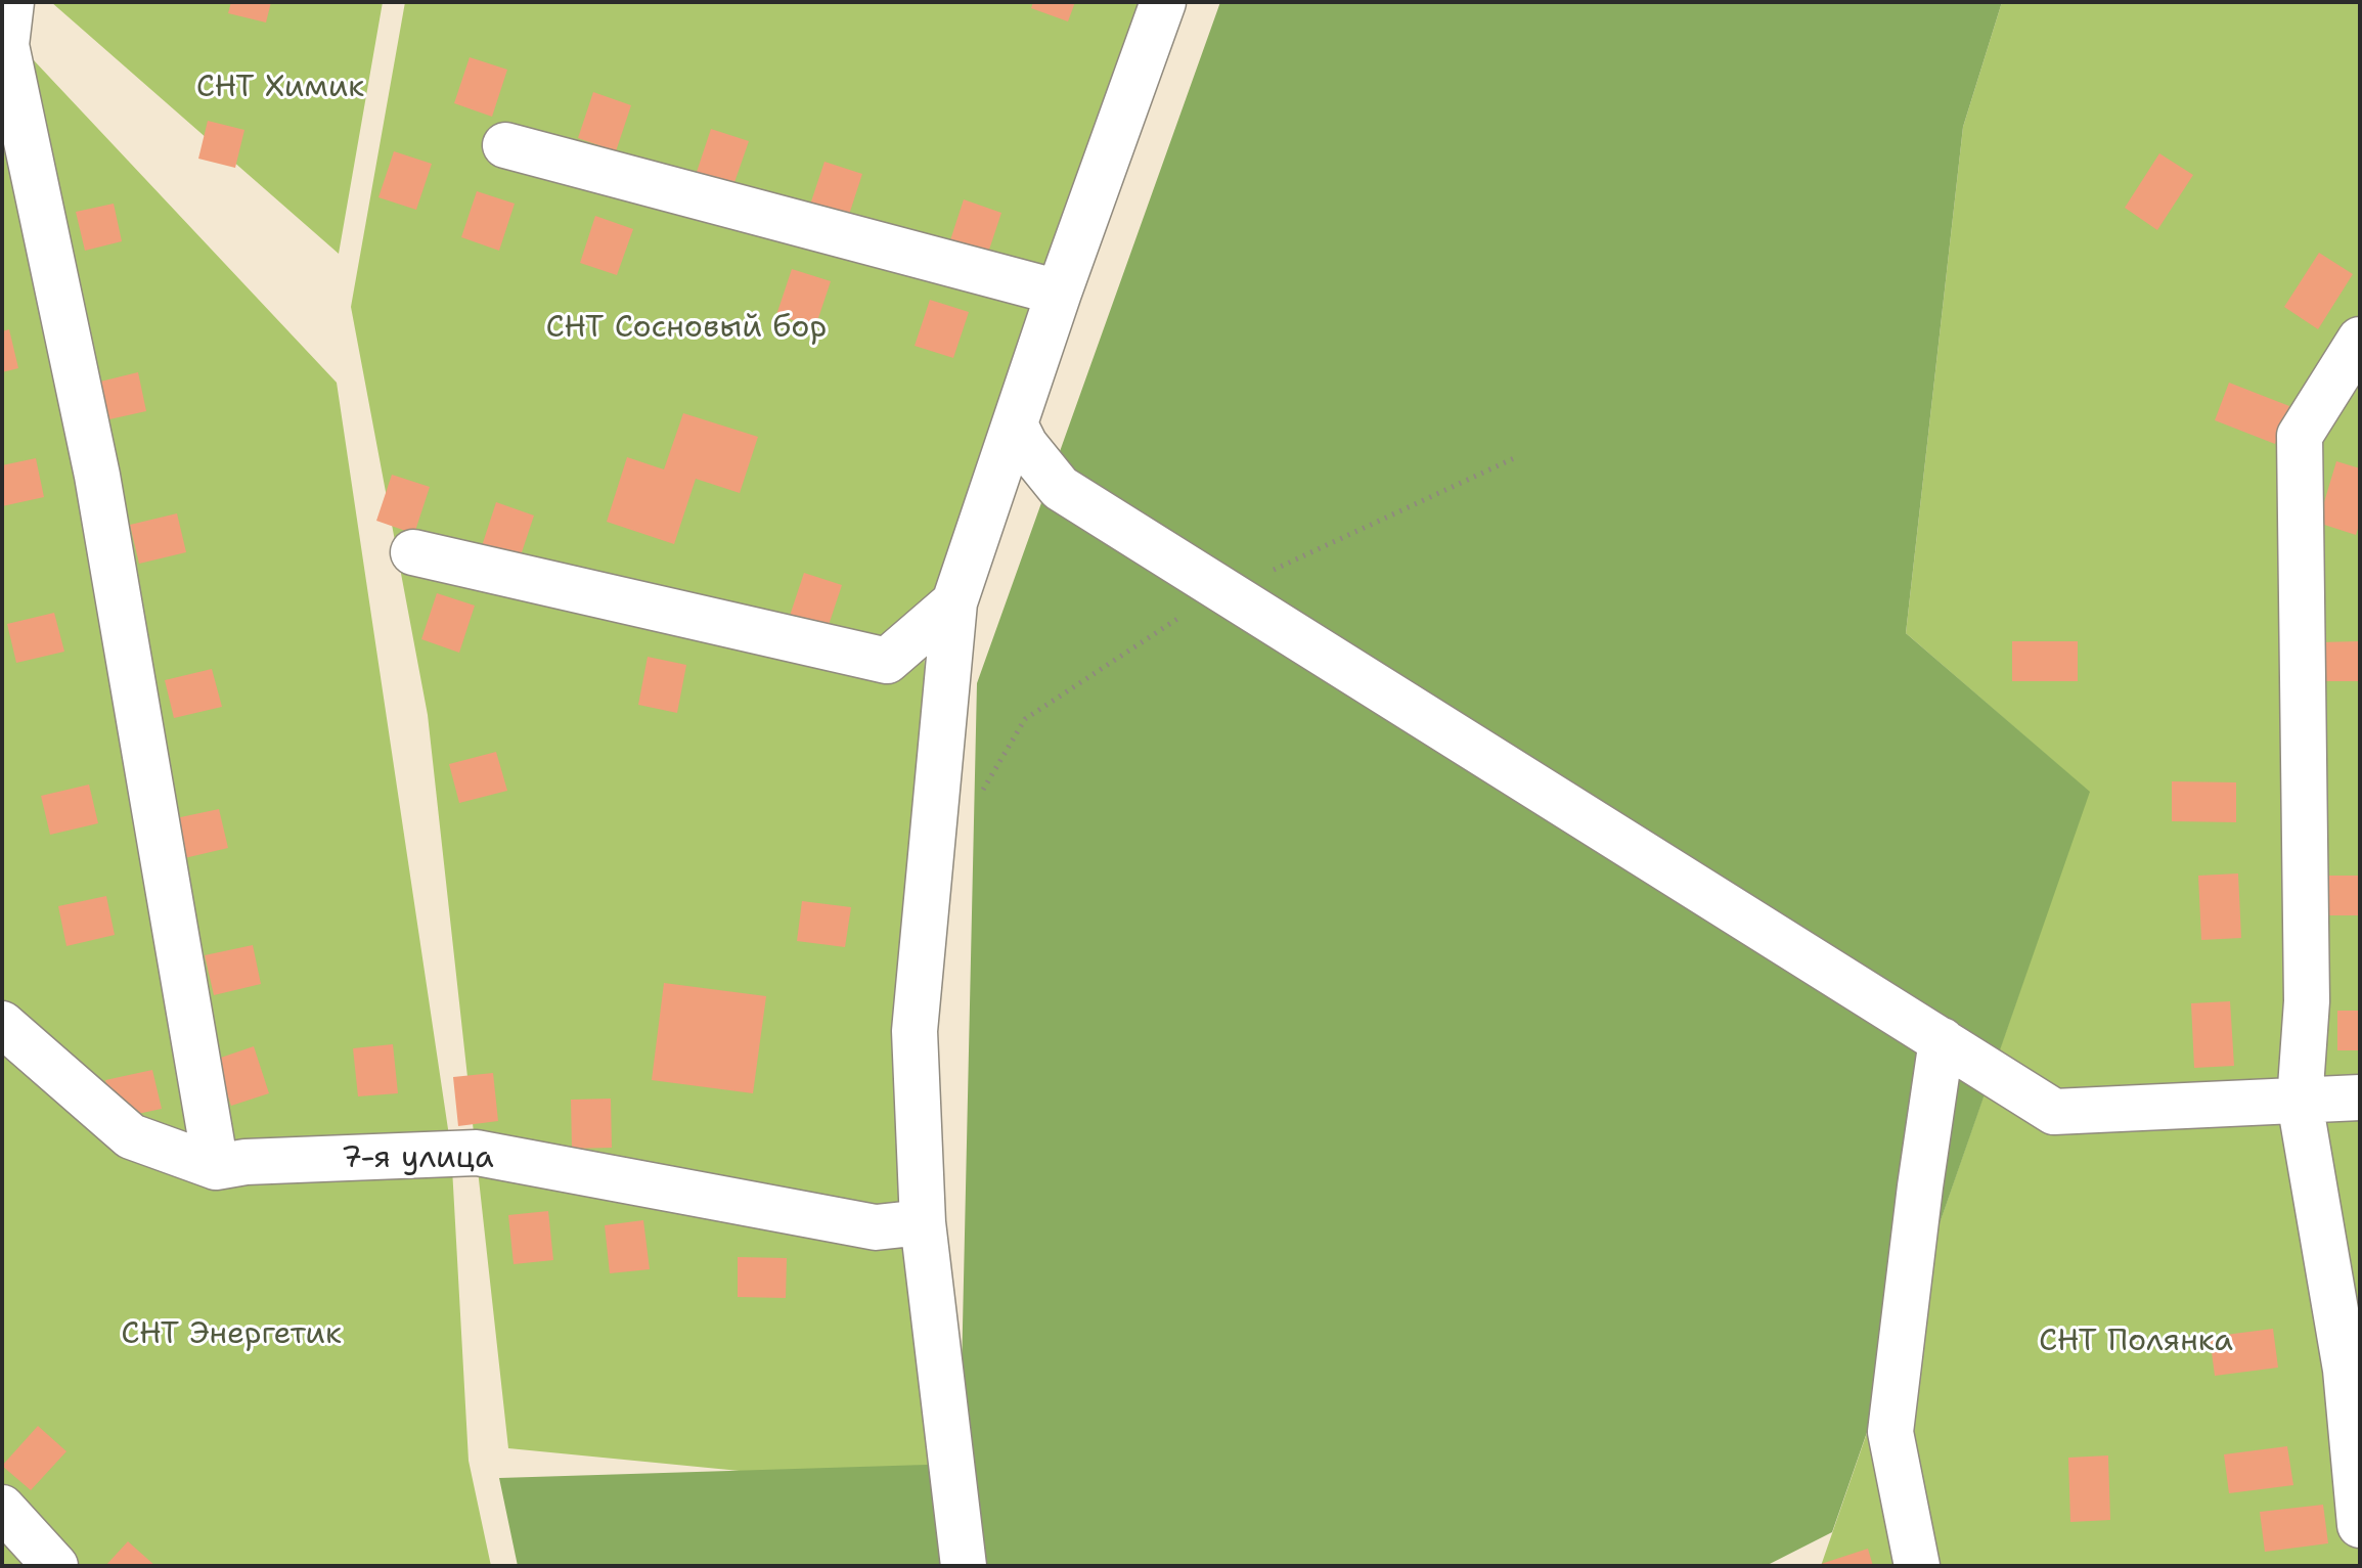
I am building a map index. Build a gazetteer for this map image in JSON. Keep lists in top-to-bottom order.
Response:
{
  "streets": {
    "street": ["7-я улица"]
  },
  "parks": [
    "СНТ Химик",
    "СНТ Сосновый бор",
    "СНТ Энергетик",
    "СНТ Полянка"
  ]
}
